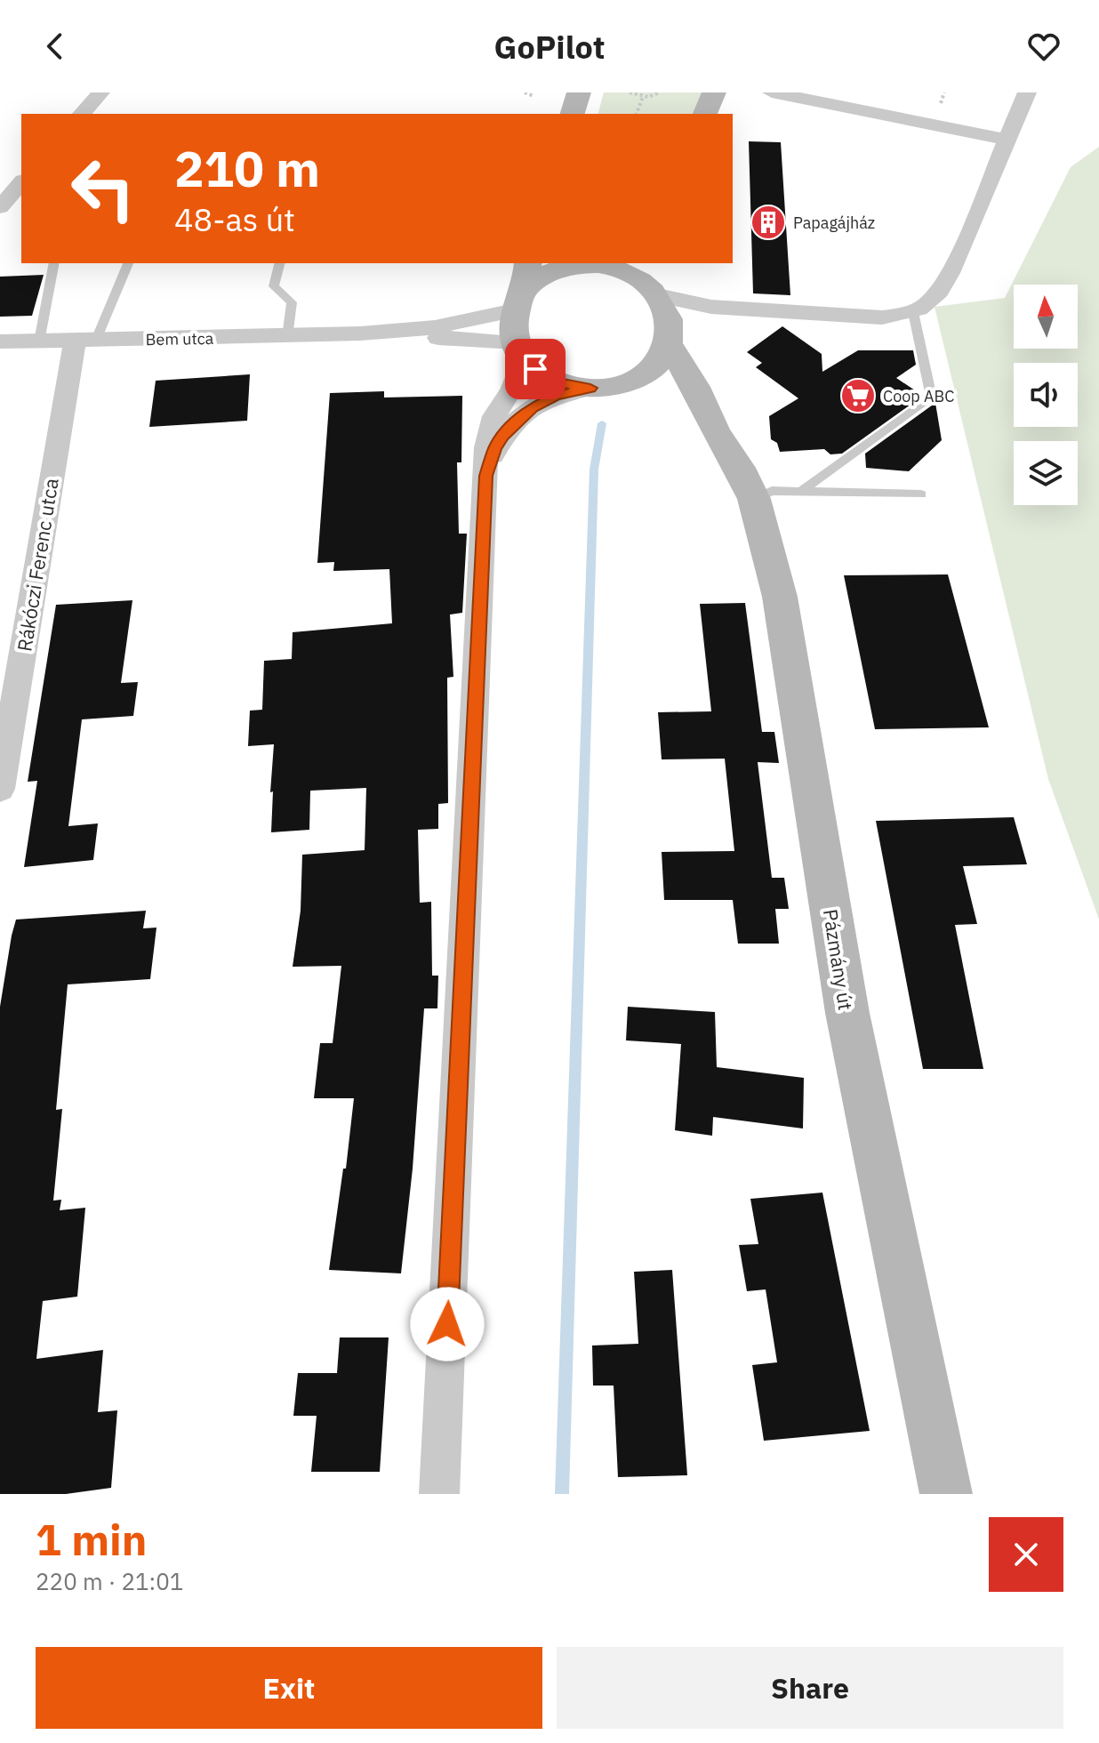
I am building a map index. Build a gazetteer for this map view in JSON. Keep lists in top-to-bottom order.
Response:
{
  "streets": {
    "main road": ["Pázmány út"],
    "street": ["Bem utca", "Rákóczi Ferenc utca"]
  },
  "crossings": [
    ["Bem utca", "Rákóczi Ferenc utca"],
    ["Bem utca", "Pázmány út"]
  ],
  "places": {
    "building": ["Papagájház"],
    "supermarket": ["Coop ABC"]
  },
  "north": "top",
  "page": {
    "header": "GoPilot",
    "turn": ["210 m", "48-as út"],
    "heading": ["1 min", "220 m · 21:01"],
    "buttons": ["Exit", "Share"]
  }
}
